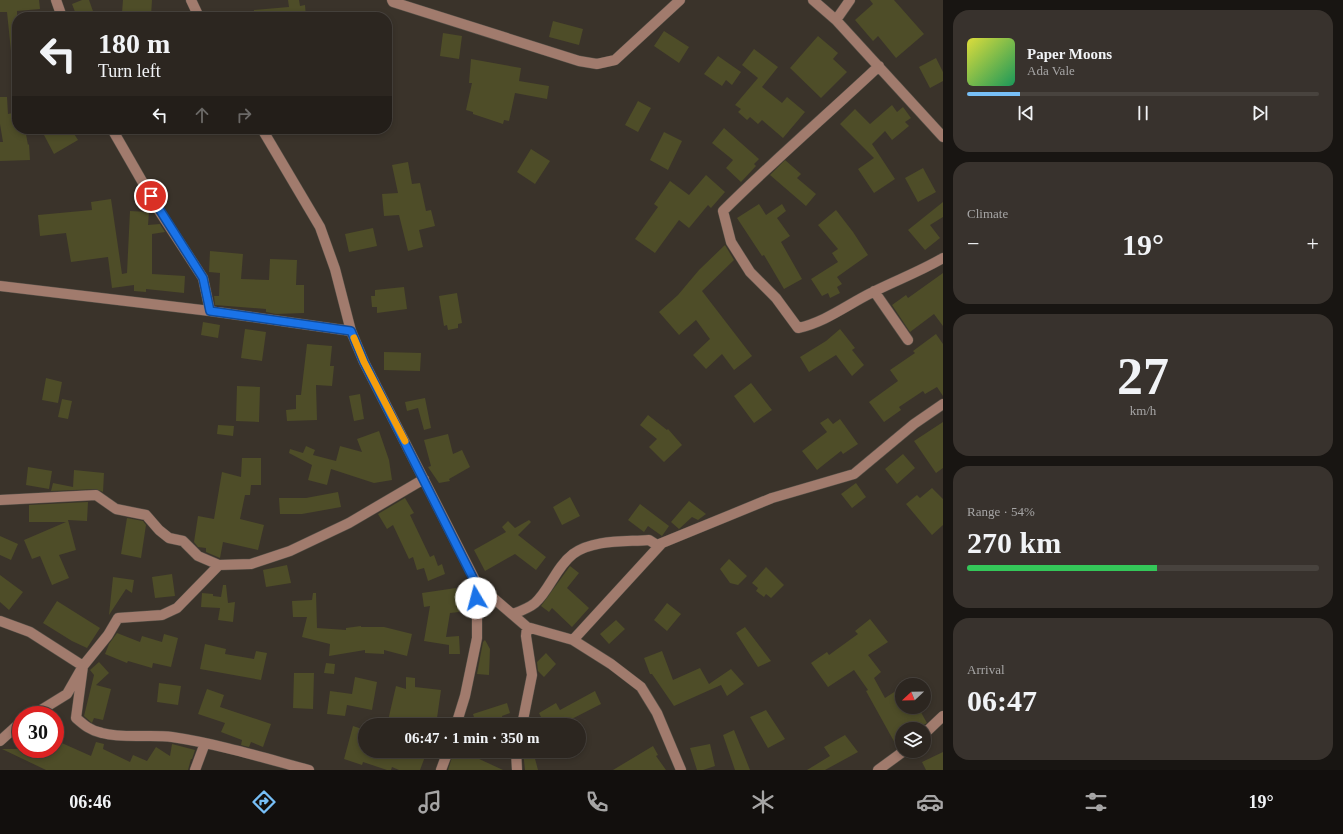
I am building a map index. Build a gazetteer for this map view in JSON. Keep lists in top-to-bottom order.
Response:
{
  "north": "left",
  "page": {
    "turn": ["180 m", "Turn left"],
    "song": ["Paper Moons", "Ada Vale"],
    "tile": [
      "Climate",
      ["27", "km/h"],
      ["Range · 54%", "270 km"],
      ["Arrival", "06:47"]
    ],
    "heat": ["−", "19°", "+"],
    "limit": "30",
    "trip": "06:47 · 1 min · 350 m",
    "tabs": ["06:46", "19°"]
  }
}
